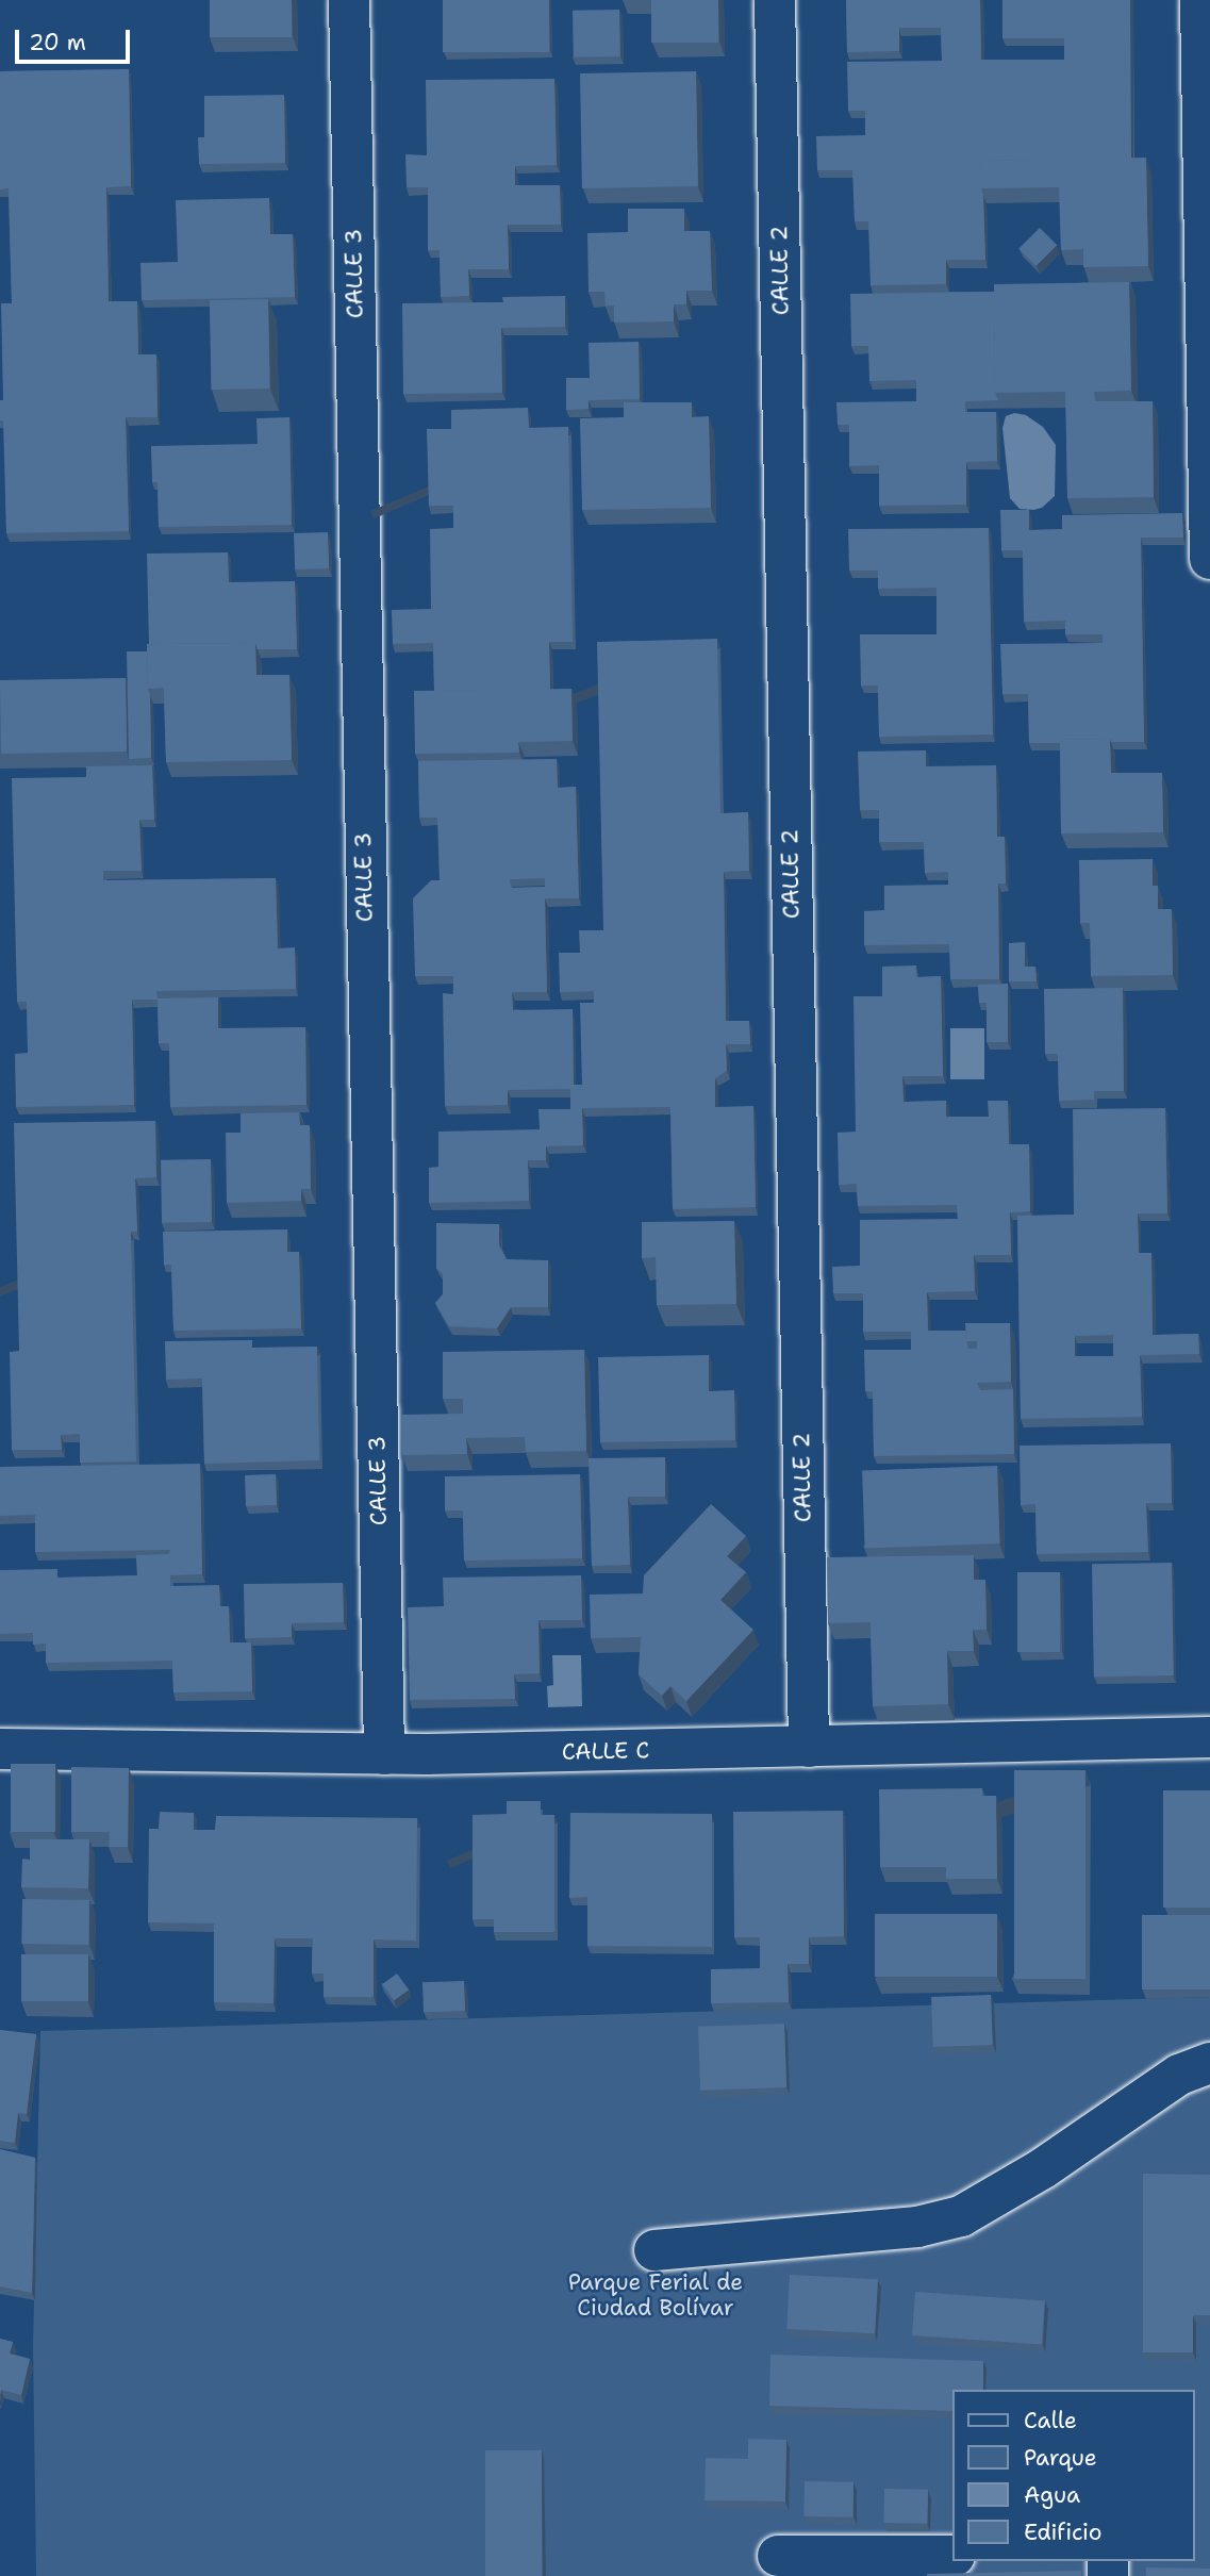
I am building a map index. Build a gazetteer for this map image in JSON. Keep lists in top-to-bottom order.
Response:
{
  "streets": {
    "street": ["CALLE 2", "CALLE 3", "CALLE C"]
  },
  "crossings": [
    ["CALLE 2", "CALLE C"],
    ["CALLE 3", "CALLE C"]
  ],
  "parks": ["Parque Ferial de Ciudad Bolívar"],
  "legend": [
    "Calle",
    "Parque",
    "Agua",
    "Edificio"
  ],
  "scale_bar": "20 m"
}
